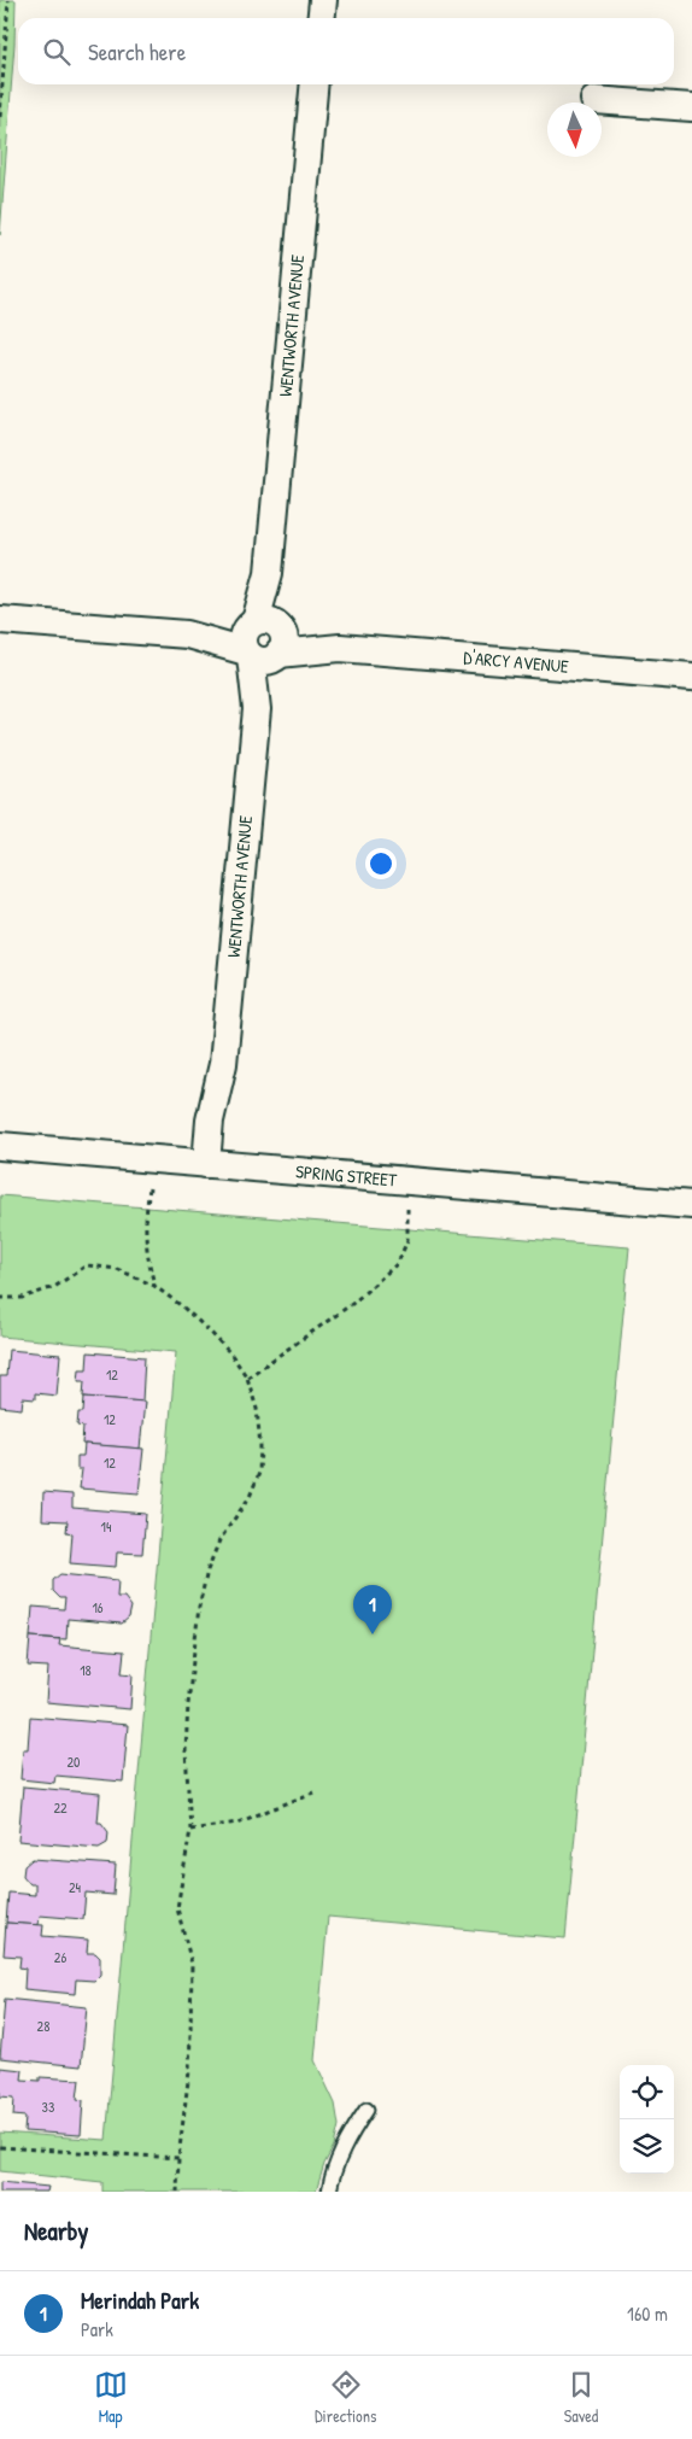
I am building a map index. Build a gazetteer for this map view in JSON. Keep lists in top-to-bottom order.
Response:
{
  "streets": {
    "street": ["WENTWORTH AVENUE", "D'ARCY AVENUE", "SPRING STREET"]
  },
  "crossings": [
    ["WENTWORTH AVENUE", "D'ARCY AVENUE"],
    ["WENTWORTH AVENUE", "SPRING STREET"]
  ],
  "house_numbers": [
    "12",
    "12",
    "12",
    "14",
    "16",
    "18",
    "20",
    "22",
    "24",
    "26",
    "28",
    "33"
  ],
  "north": "bottom",
  "page": {
    "search": "Search here",
    "pins": "1",
    "heading": "Nearby",
    "list": [
      {
        "mark": "1",
        "name": "Merindah Park",
        "note": "Park",
        "value": "160 m"
      }
    ],
    "nav": ["Map", "Directions", "Saved"]
  }
}
